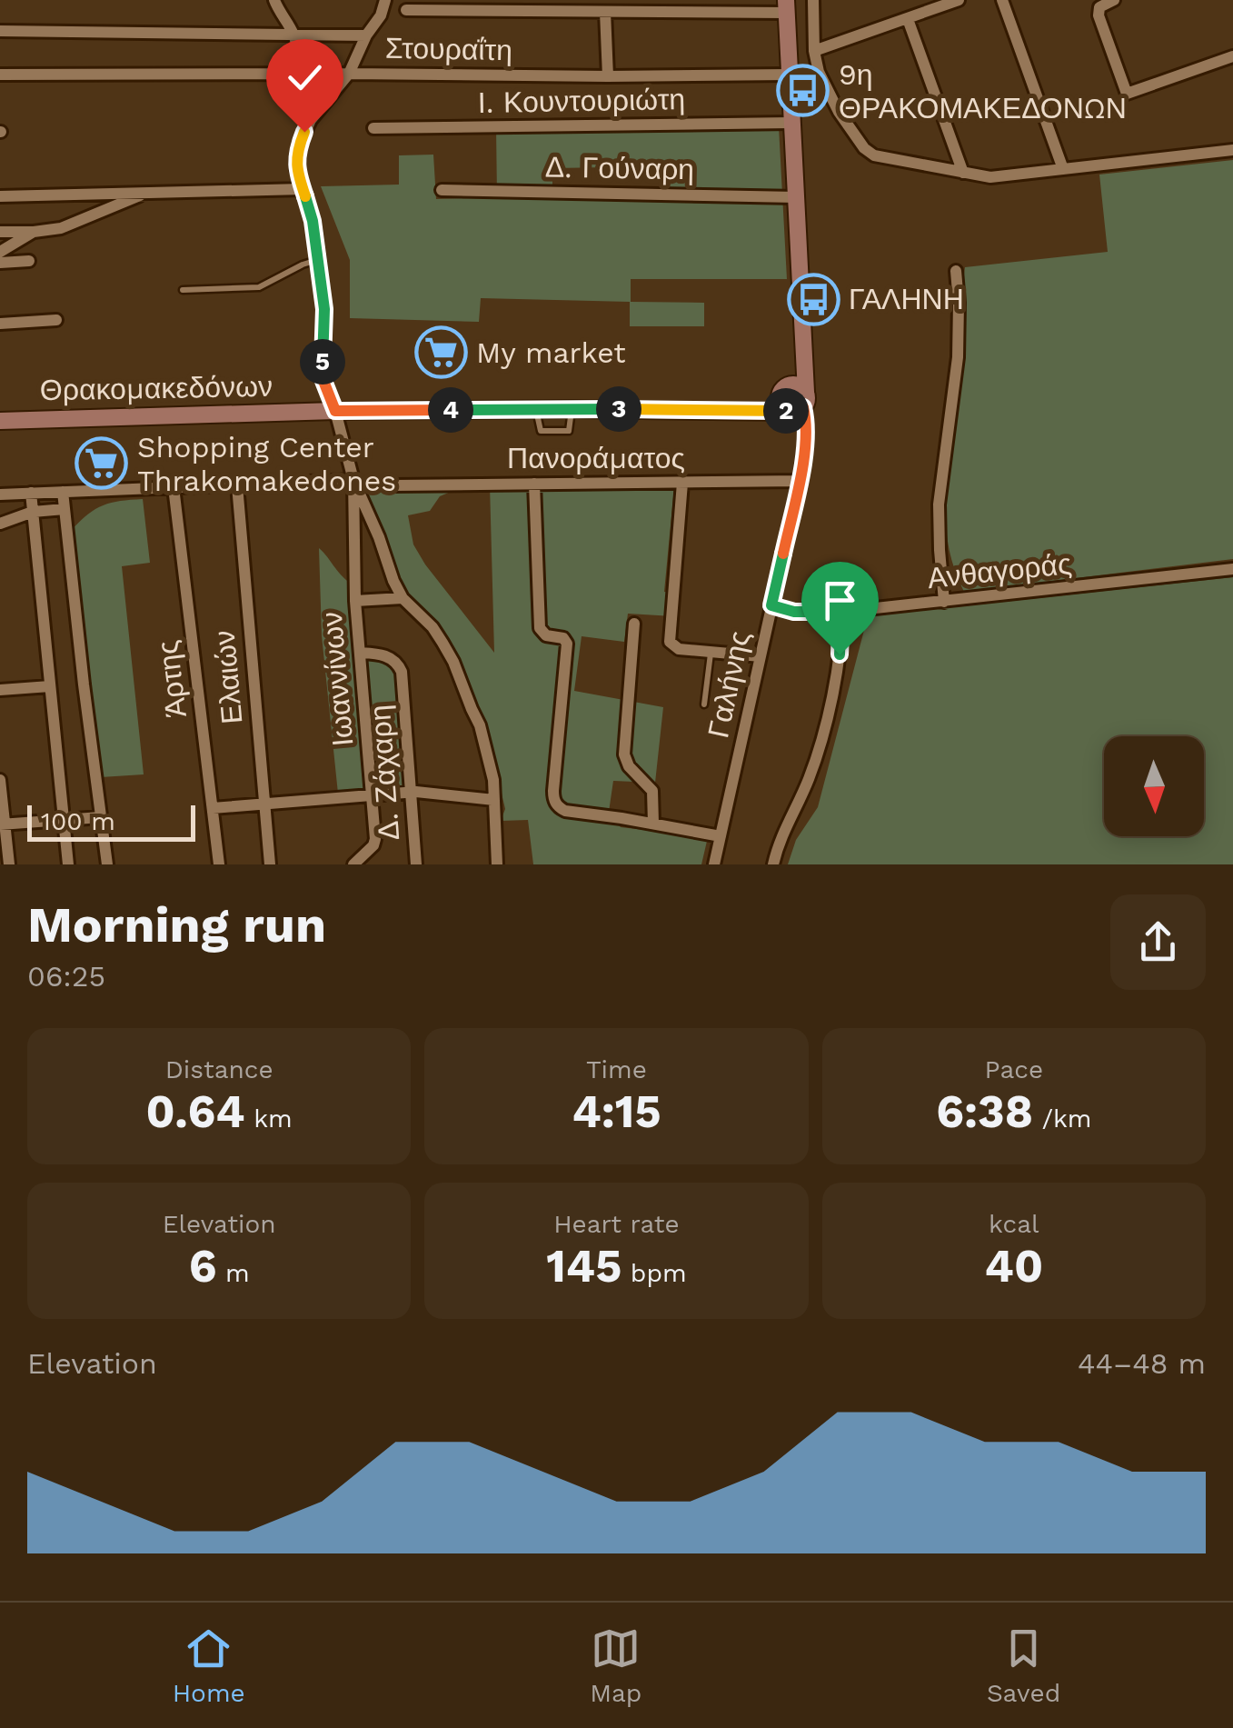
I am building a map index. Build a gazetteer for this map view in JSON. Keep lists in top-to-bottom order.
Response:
{
  "streets": {
    "main road": ["Θρακομακεδόνων"],
    "street": [
      "Στουραΐτη",
      "Ι. Κουντουριώτη",
      "Δ. Γούναρη",
      "Πανοράματος",
      "Ανθαγοράς",
      "Ελαιών",
      "Άρτης",
      "Ιωαννίνων",
      "Γαλήνης",
      "Δ. Ζάχαρη"
    ]
  },
  "crossings": [
    ["Θρακομακεδόνων", "Γαλήνης"],
    ["Πανοράματος", "Γαλήνης"],
    ["Ανθαγοράς", "Γαλήνης"],
    ["Ιωαννίνων", "Δ. Ζάχαρη"]
  ],
  "places": {
    "bus stop": ["9η ΘΡΑΚΟΜΑΚΕΔΟΝΩΝ", "ΓΑΛΗΝΗ"],
    "supermarket": ["My market", "Shopping Center Thrakomakedones"]
  },
  "scale_bar": "100 m",
  "north": "bottom",
  "page": {
    "pins": [
      "5",
      "3",
      "4",
      "2"
    ],
    "scale": "100 m",
    "heading": ["Morning run", "06:25"],
    "stats": [
      ["Distance", "0.64 km"],
      ["Time", "4:15"],
      ["Pace", "6:38 /km"],
      ["Elevation", "6 m"],
      ["Heart rate", "145 bpm"],
      ["kcal", "40"]
    ],
    "chart": ["Elevation", "44–48 m"],
    "tabs": ["Home", "Map", "Saved"]
  }
}
